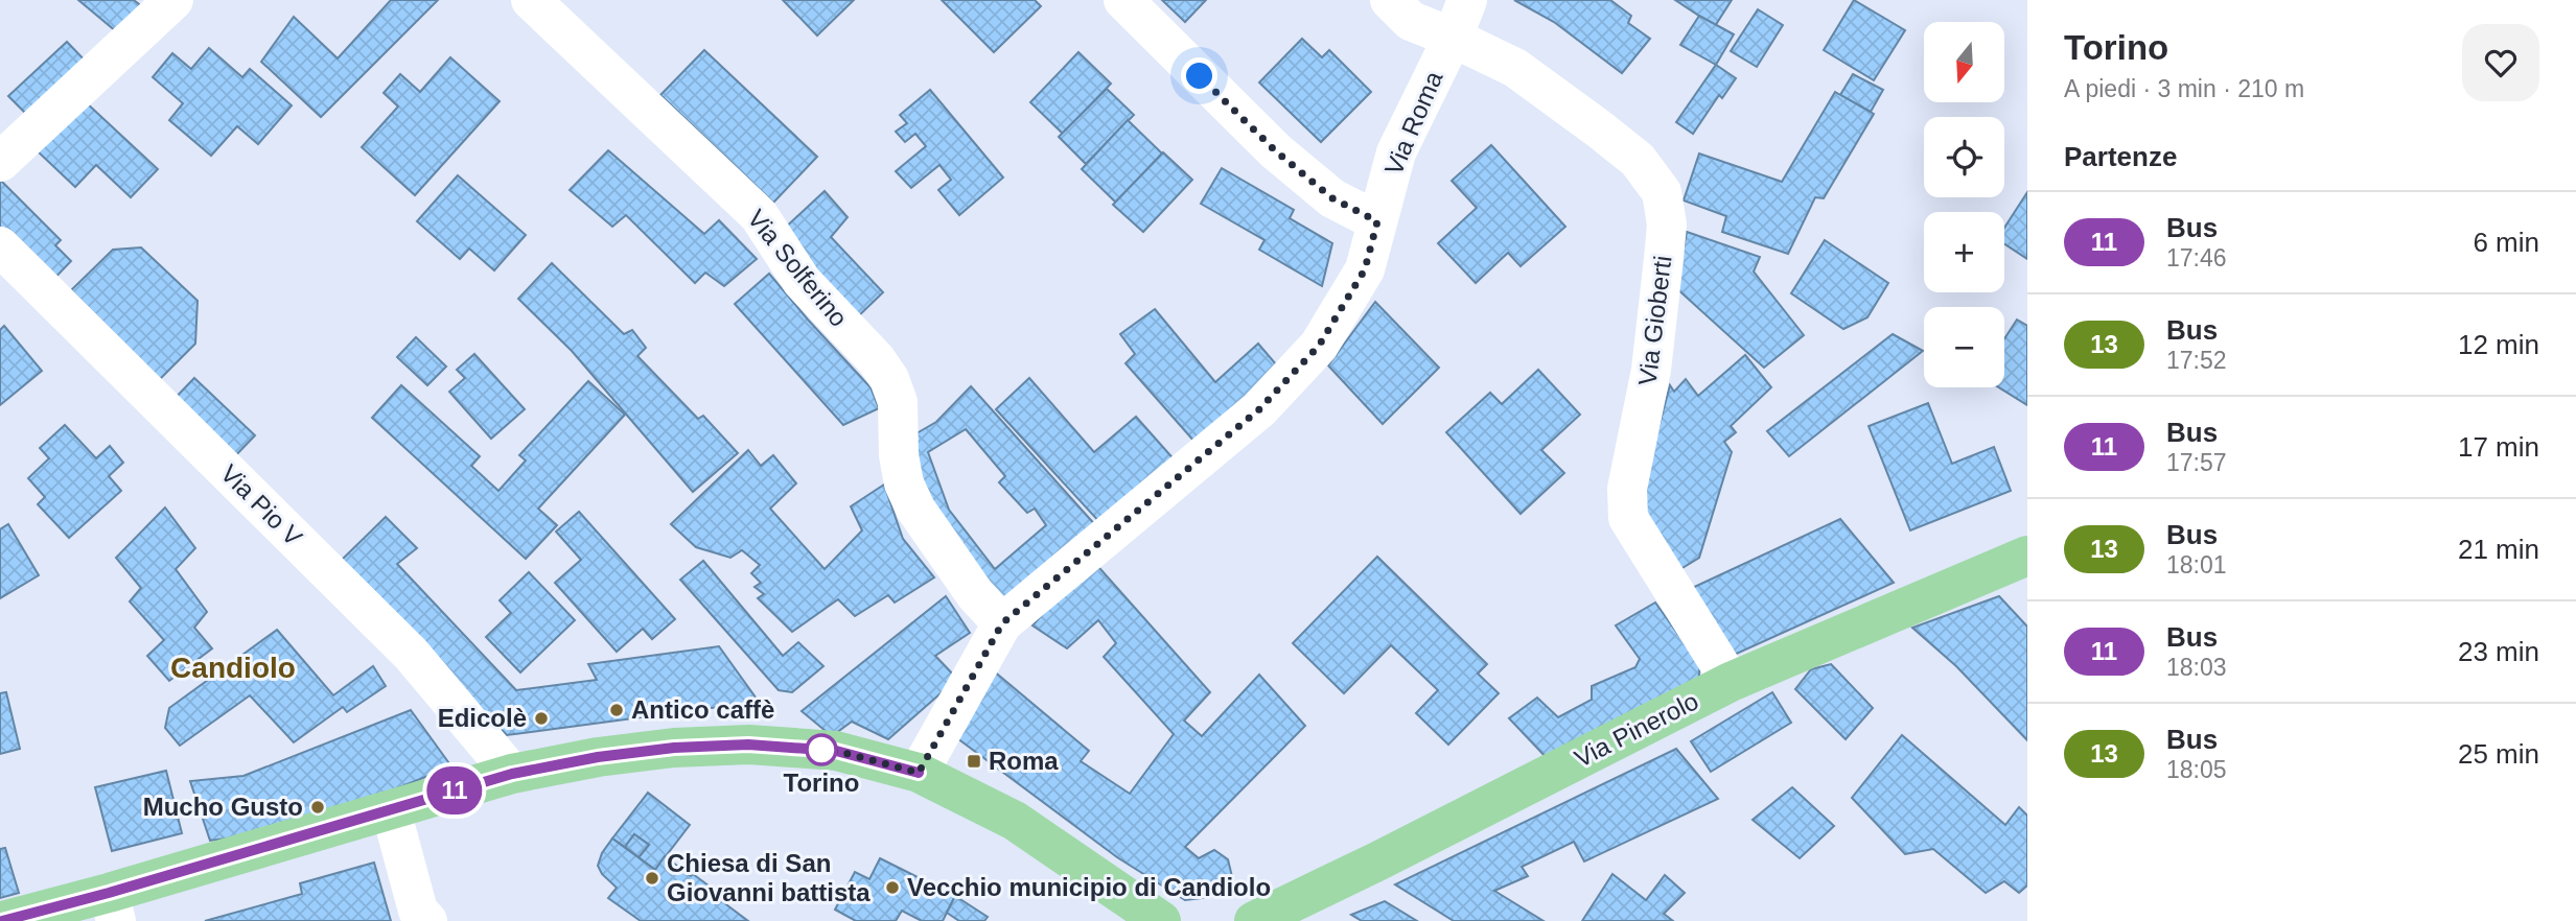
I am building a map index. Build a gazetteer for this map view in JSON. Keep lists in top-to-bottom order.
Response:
{
  "streets": {
    "main road": ["Via Pinerolo"],
    "street": [
      "Via Roma",
      "Via Solferino",
      "Via Gioberti",
      "Via Pio V"
    ]
  },
  "crossings": [
    ["Via Roma", "Via Solferino"],
    ["Via Roma", "Via Gioberti"],
    ["Via Gioberti", "Via Pinerolo"]
  ],
  "districts": ["Candiolo"],
  "places": {
    "other": [
      "Antico caffè",
      "Edicolè",
      "Torino",
      "Mucho Gusto",
      "Chiesa di San Giovanni battista",
      "Vecchio municipio di Candiolo"
    ],
    "transit": ["Roma"]
  },
  "lines": ["bus line 11"],
  "north": "bottom",
  "page": {
    "on_map": "11",
    "heading": [
      ["Torino", "A piedi · 3 min · 210 m"],
      "Partenze"
    ],
    "map_buttons": ["+", "−"],
    "list": [
      {
        "mark": "11",
        "name": "Bus",
        "note": "17:46",
        "value": "6 min"
      },
      {
        "mark": "13",
        "name": "Bus",
        "note": "17:52",
        "value": "12 min"
      },
      {
        "mark": "11",
        "name": "Bus",
        "note": "17:57",
        "value": "17 min"
      },
      {
        "mark": "13",
        "name": "Bus",
        "note": "18:01",
        "value": "21 min"
      },
      {
        "mark": "11",
        "name": "Bus",
        "note": "18:03",
        "value": "23 min"
      },
      {
        "mark": "13",
        "name": "Bus",
        "note": "18:05",
        "value": "25 min"
      }
    ]
  }
}
